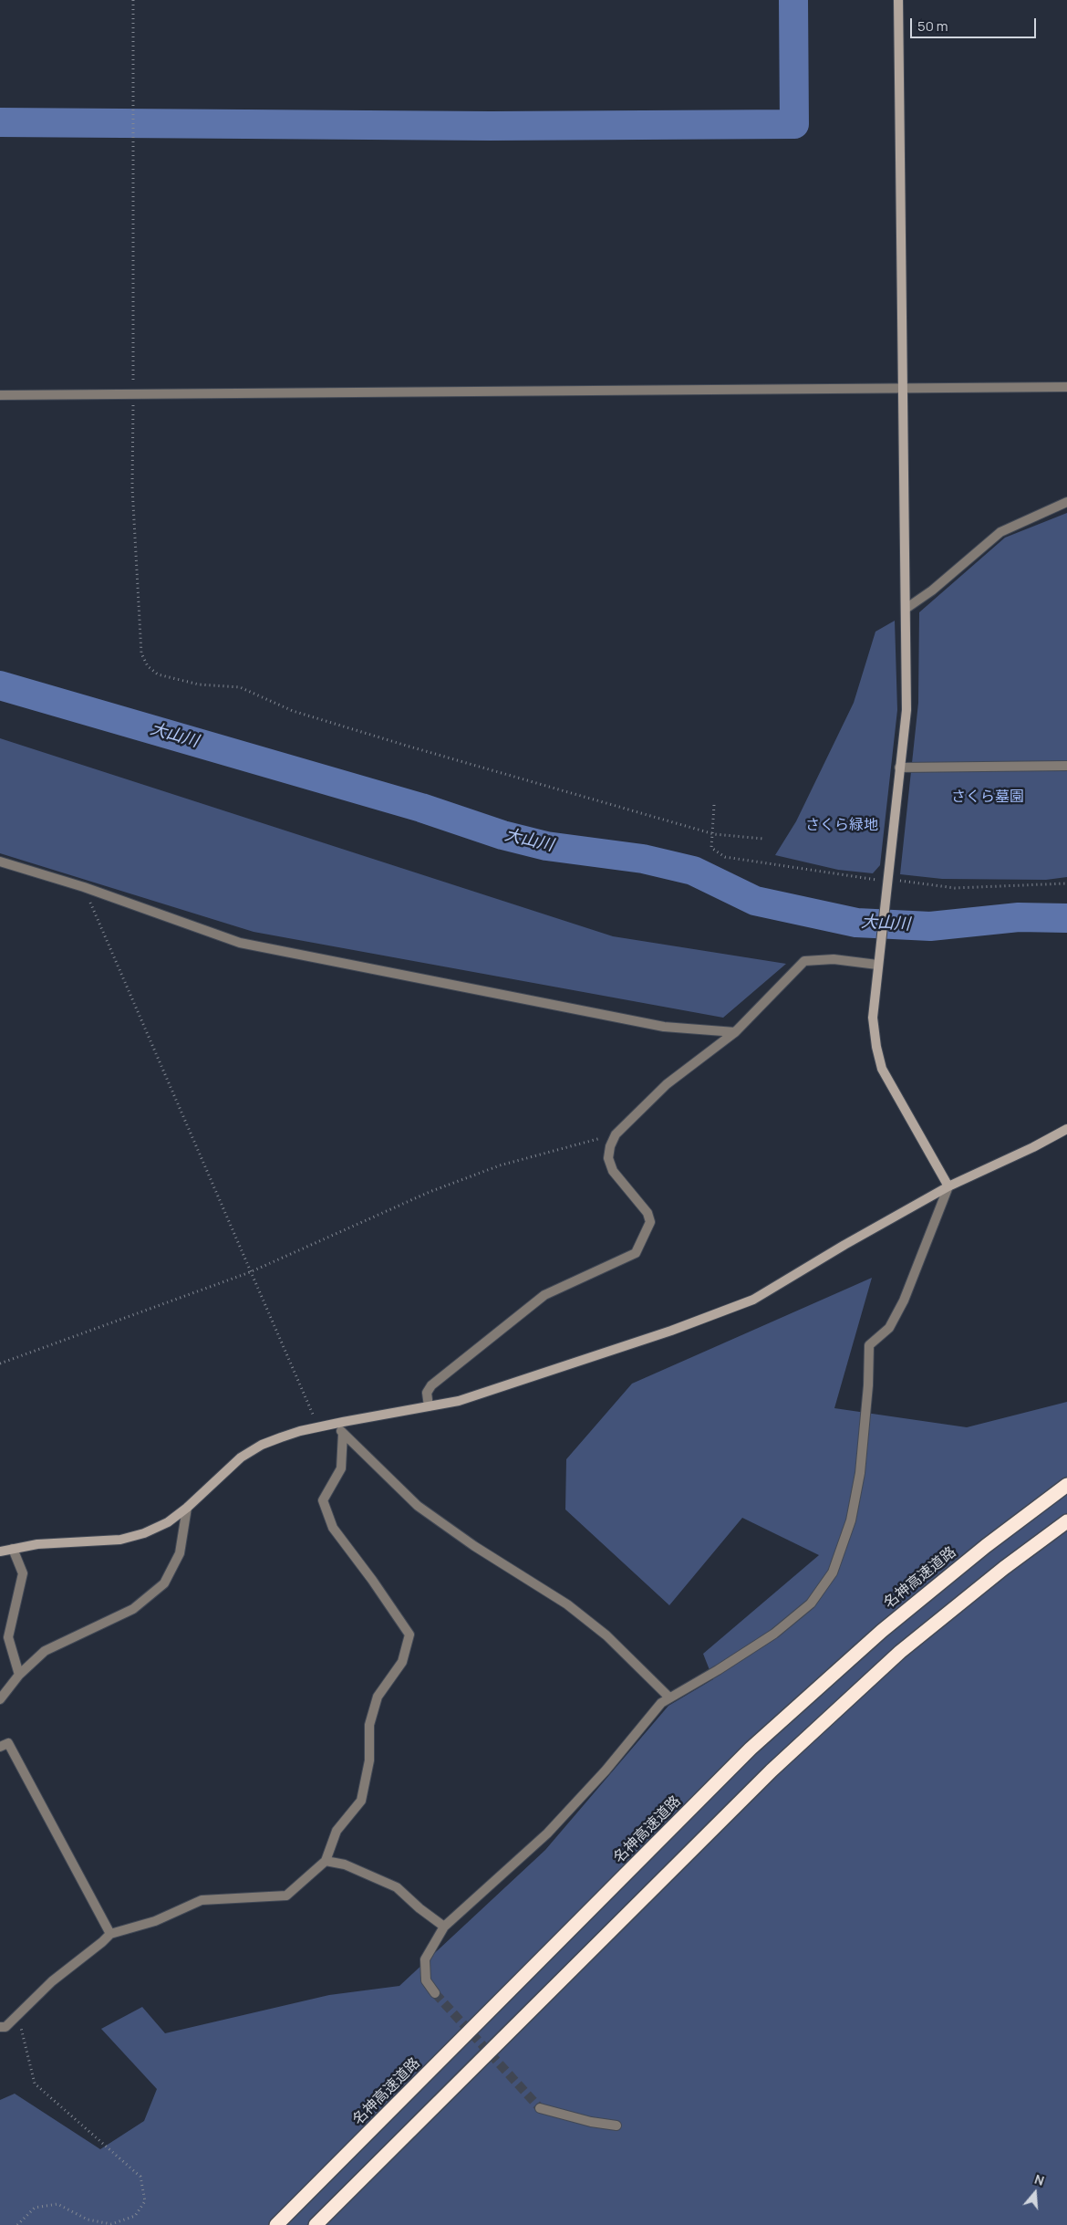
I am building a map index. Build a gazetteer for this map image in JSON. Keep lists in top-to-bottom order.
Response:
{
  "streets": {
    "highway": ["名神高速道路"]
  },
  "water": ["大山川"],
  "parks": ["さくら墓園", "さくら緑地"],
  "scale_bar": "50 m",
  "north": "top"
}
